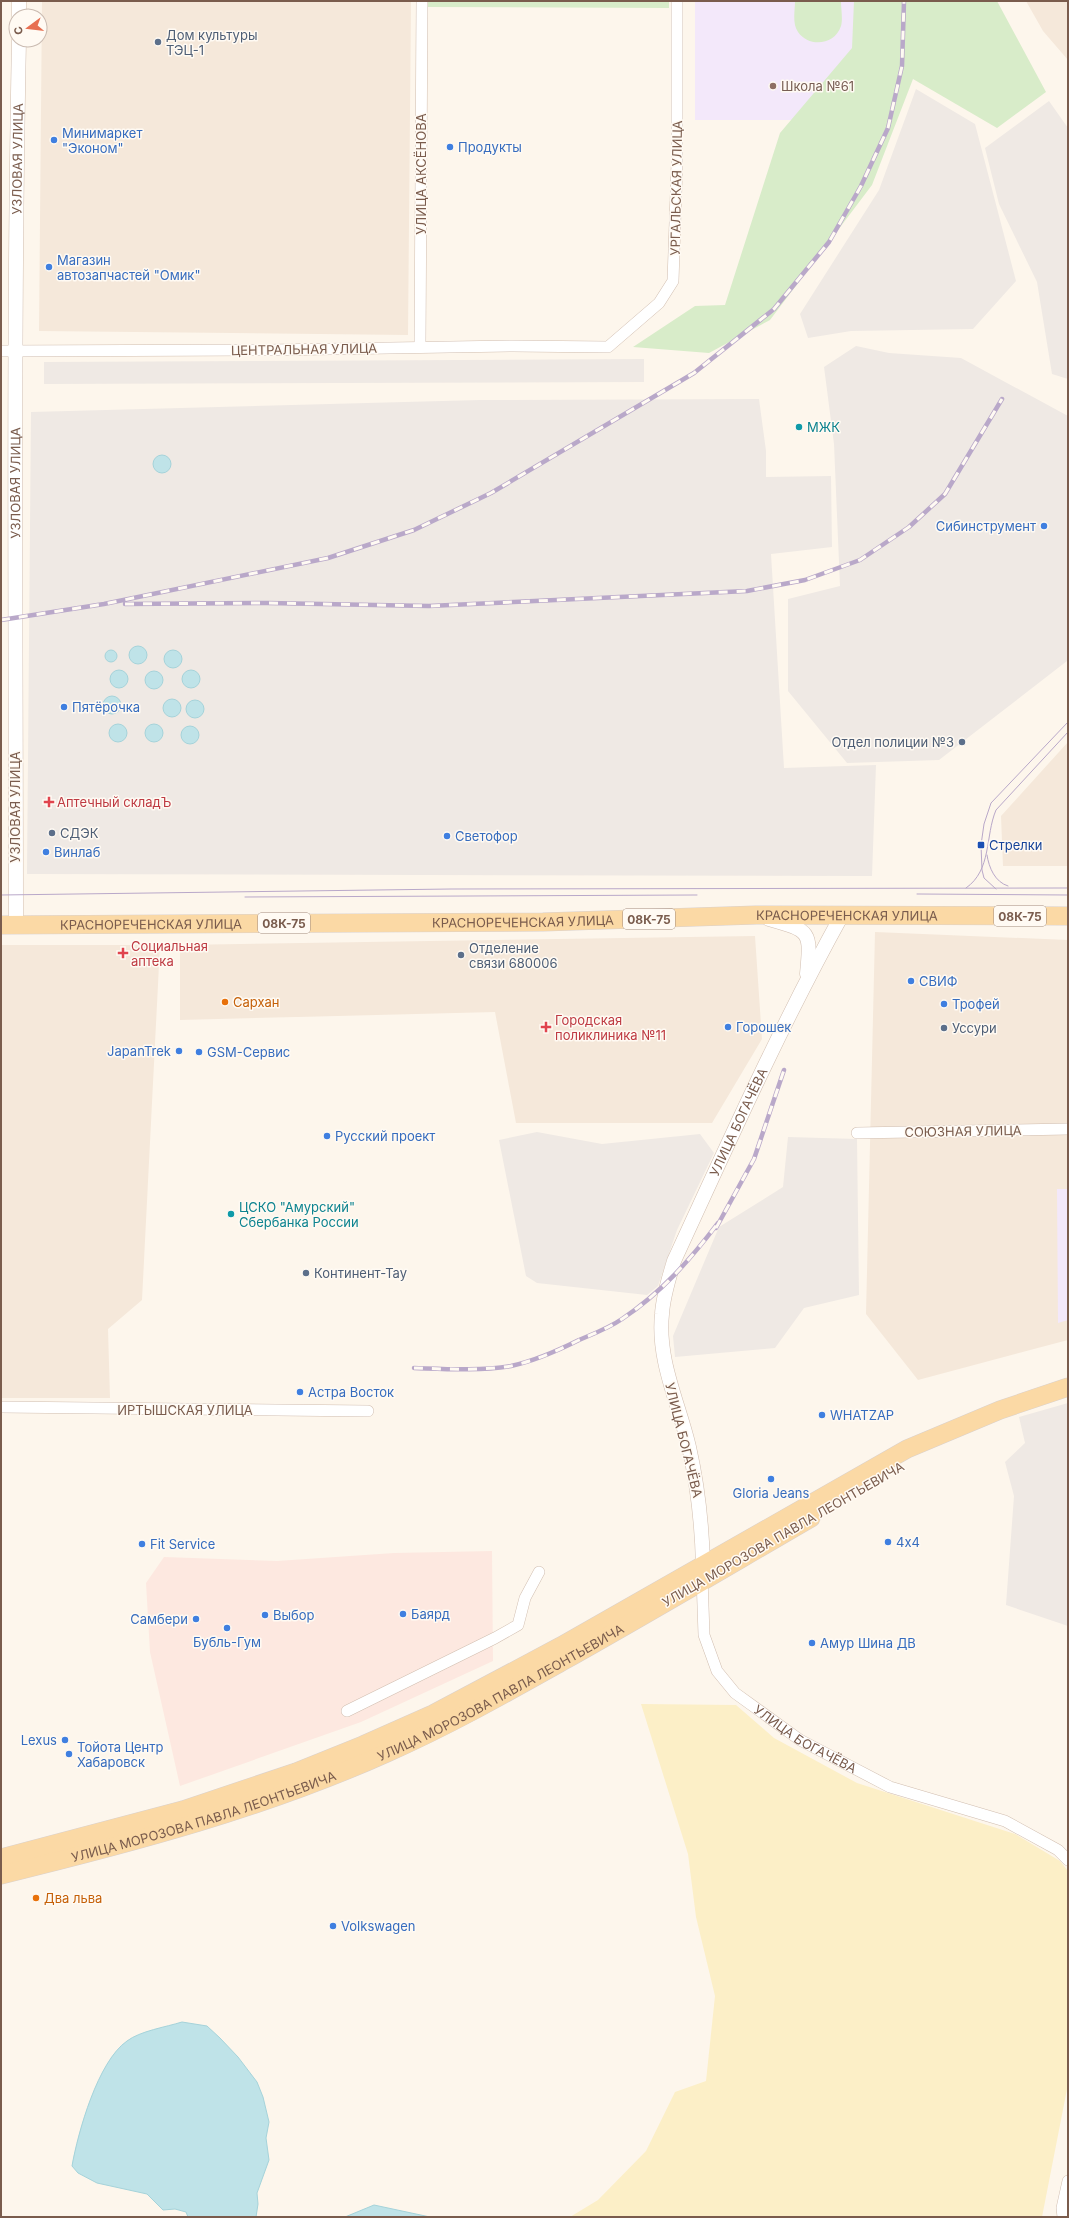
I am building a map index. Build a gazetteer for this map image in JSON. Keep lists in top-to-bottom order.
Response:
{
  "streets": {
    "main road": ["КРАСНОРЕЧЕНСКАЯ УЛИЦА", "08К-75", "УЛИЦА МОРОЗОВА ПАВЛА ЛЕОНТЬЕВИЧА"],
    "street": [
      "УЗЛОВАЯ УЛИЦА",
      "УЛИЦА АКСЁНОВА",
      "УРГАЛЬСКАЯ УЛИЦА",
      "ЦЕНТРАЛЬНАЯ УЛИЦА",
      "УЛИЦА БОГАЧЁВА",
      "СОЮЗНАЯ УЛИЦА",
      "ИРТЫШСКАЯ УЛИЦА"
    ]
  },
  "crossings": [
    ["УЗЛОВАЯ УЛИЦА", "ЦЕНТРАЛЬНАЯ УЛИЦА"],
    ["УЗЛОВАЯ УЛИЦА", "КРАСНОРЕЧЕНСКАЯ УЛИЦА"],
    ["УЛИЦА АКСЁНОВА", "ЦЕНТРАЛЬНАЯ УЛИЦА"],
    ["УРГАЛЬСКАЯ УЛИЦА", "ЦЕНТРАЛЬНАЯ УЛИЦА"],
    ["КРАСНОРЕЧЕНСКАЯ УЛИЦА", "УЛИЦА БОГАЧЁВА"],
    ["УЛИЦА БОГАЧЁВА", "УЛИЦА МОРОЗОВА ПАВЛА ЛЕОНТЬЕВИЧА"]
  ],
  "places": {
    "other": [
      "Дом культуры ТЭЦ-1",
      "Школа №61",
      "Минимаркет \"Эконом\"",
      "Продукты",
      "Магазин автозапчастей \"Омик\"",
      "МЖК",
      "Сибинструмент",
      "Пятёрочка",
      "Отдел полиции №3",
      "СДЭК",
      "Светофор",
      "Винлаб",
      "Отделение связи 680006",
      "СВИФ",
      "Сархан",
      "Трофей",
      "Горошек",
      "Уссури",
      "JapanTrek",
      "GSM-Сервис",
      "Русский проект",
      "ЦСКО \"Амурский\" Сбербанка России",
      "Континент-Тау",
      "Астра Восток",
      "WHATZAP",
      "Gloria Jeans",
      "4х4",
      "Fit Service",
      "Баярд",
      "Выбор",
      "Самбери",
      "Бубль-Гум",
      "Амур Шина ДВ",
      "Lexus",
      "Тойота Центр Хабаровск",
      "Два льва",
      "Volkswagen"
    ],
    "health": ["Аптечный складЪ", "Социальная аптека", "Городская поликлиника №11"],
    "transit": ["Стрелки"]
  },
  "north": "left"
}
